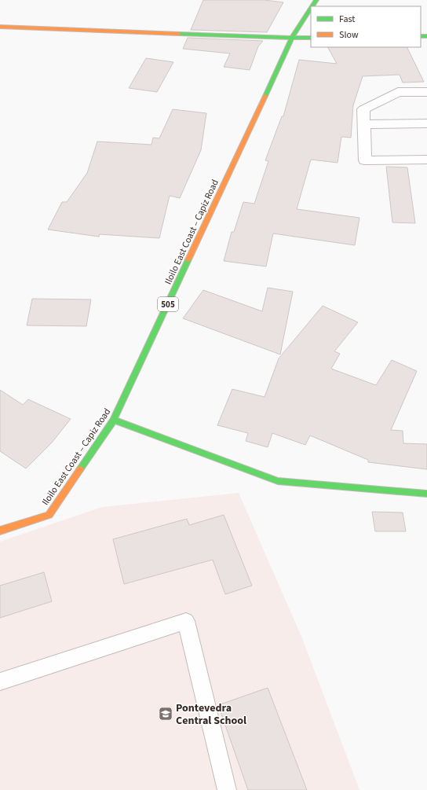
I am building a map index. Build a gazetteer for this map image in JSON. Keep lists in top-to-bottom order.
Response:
{
  "streets": {
    "main road": ["Iloilo East Coast – Capiz Road", "505"]
  },
  "places": {
    "school or university": ["Pontevedra Central School"]
  },
  "legend": ["Fast", "Slow"]
}
